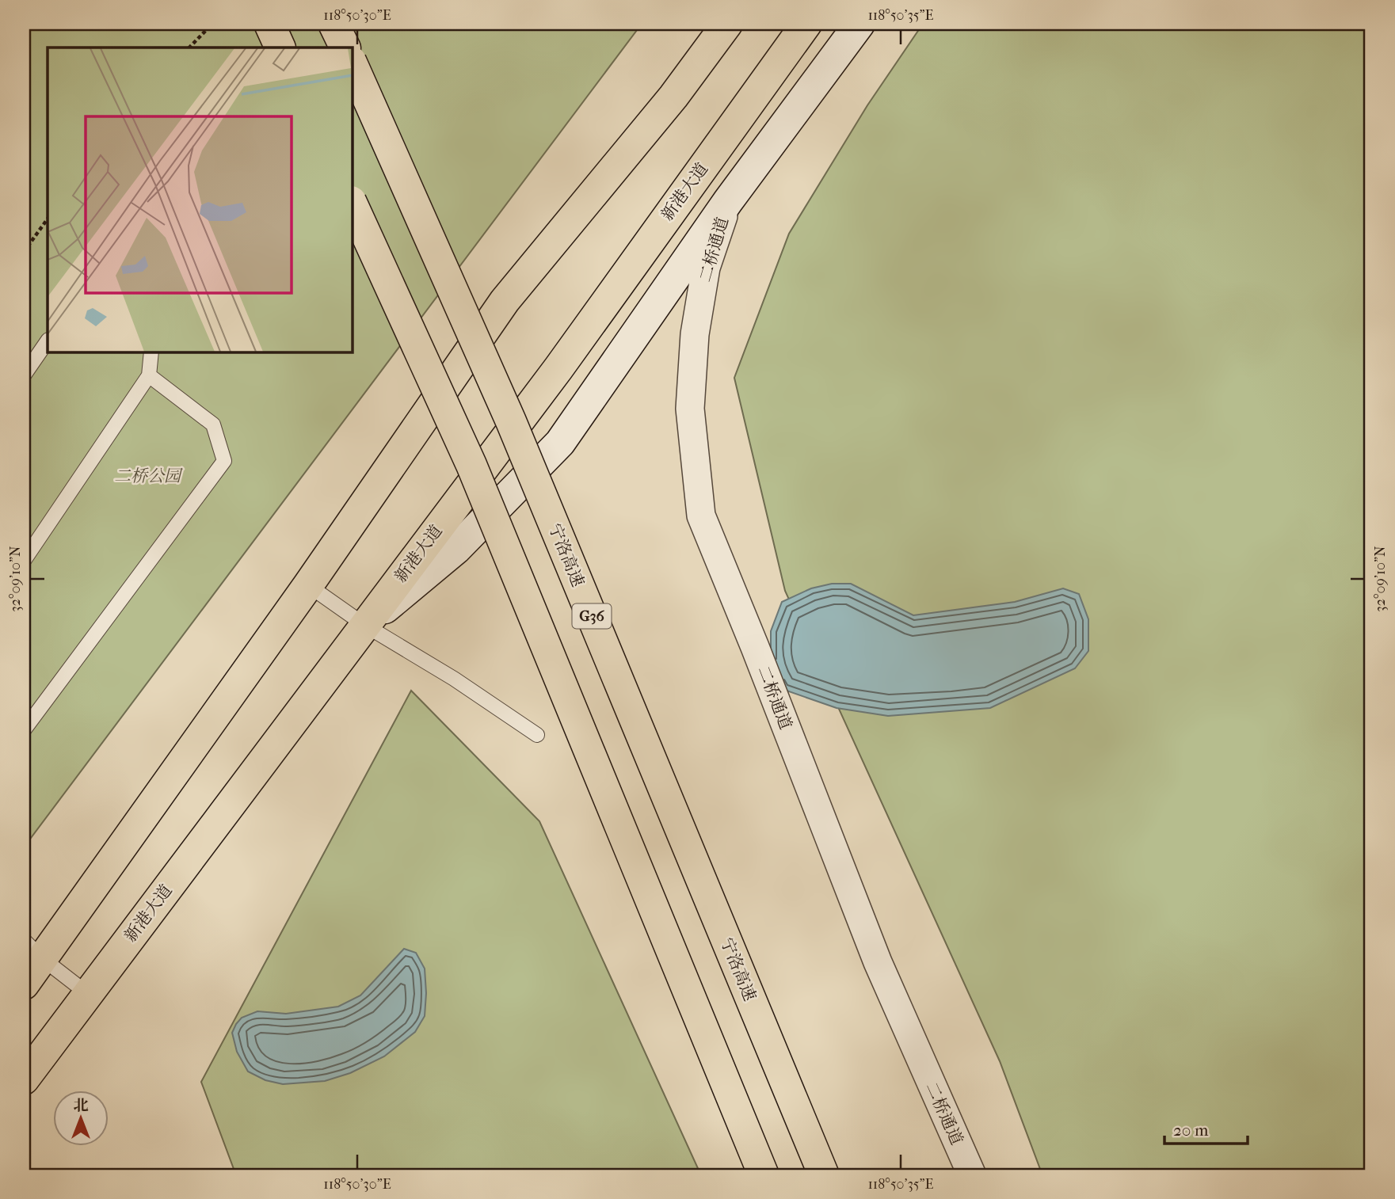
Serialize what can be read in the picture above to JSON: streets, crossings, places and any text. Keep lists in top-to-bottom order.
{
  "streets": {
    "main road": ["新港大道", "宁洛高速", "G36"],
    "street": ["二桥通道"]
  },
  "parks": ["二桥公园"],
  "scale_bar": "20 m",
  "north": "top",
  "coordinates": ["118°50'30\"E", "118°50'35\"E", "32°09'10\"N"]
}
